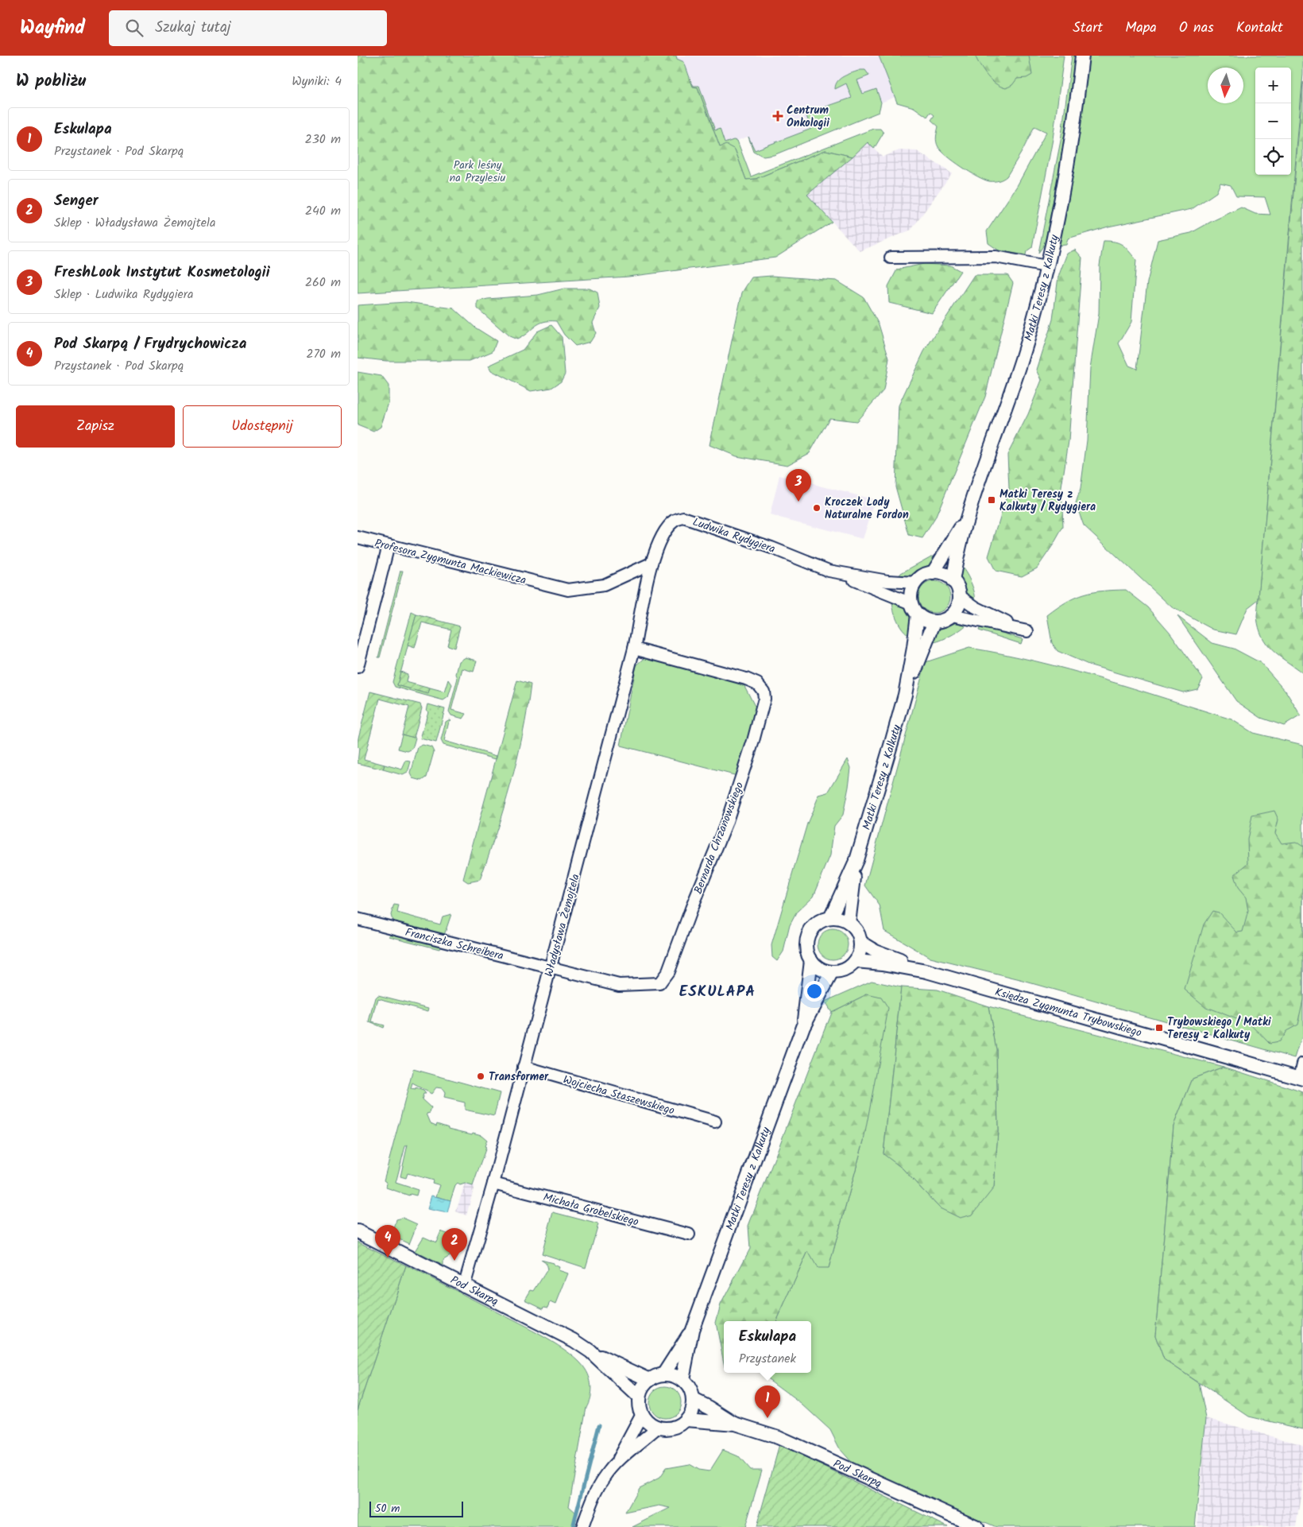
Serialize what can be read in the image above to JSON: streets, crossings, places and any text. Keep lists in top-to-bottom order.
{
  "streets": {
    "street": [
      "Matki Teresy z Kalkuty",
      "Ludwika Rydygiera",
      "Profesora Zygmunta Mackiewicza",
      "Bernarda Chrzanowskiego",
      "Władysława Żemojtela",
      "Franciszka Schreibera",
      "Księdza Zygmunta Trybowskiego",
      "Wojciecha Staszewskiego",
      "Michała Grobelskiego",
      "Pod Skarpą"
    ]
  },
  "crossings": [
    ["Matki Teresy z Kalkuty", "Ludwika Rydygiera"],
    ["Matki Teresy z Kalkuty", "Księdza Zygmunta Trybowskiego"],
    ["Matki Teresy z Kalkuty", "Pod Skarpą"],
    ["Ludwika Rydygiera", "Profesora Zygmunta Mackiewicza"],
    ["Ludwika Rydygiera", "Władysława Żemojtela"],
    ["Profesora Zygmunta Mackiewicza", "Władysława Żemojtela"],
    ["Bernarda Chrzanowskiego", "Władysława Żemojtela"],
    ["Bernarda Chrzanowskiego", "Franciszka Schreibera"],
    ["Władysława Żemojtela", "Franciszka Schreibera"],
    ["Władysława Żemojtela", "Wojciecha Staszewskiego"],
    ["Władysława Żemojtela", "Michała Grobelskiego"],
    ["Władysława Żemojtela", "Pod Skarpą"]
  ],
  "districts": ["ESKULAPA"],
  "parks": ["Park leśny na Przylesiu"],
  "places": {
    "health": ["Centrum Onkologii"],
    "transit": ["Matki Teresy z Kalkuty / Rydygiera", "Trybowskiego / Matki Teresy z Kalkuty"],
    "other": ["Kroczek Lody Naturalne Fordon", "Transformer"]
  },
  "scale_bar": "50 m",
  "north": "bottom",
  "page": {
    "header": "Wayfind",
    "search": "Szukaj tutaj",
    "nav": [
      "Start",
      "Mapa",
      "O nas",
      "Kontakt"
    ],
    "heading": ["W pobliżu", "Wyniki: 4"],
    "map_buttons": ["+", "−"],
    "list": [
      {
        "mark": "1",
        "name": "Eskulapa",
        "note": "Przystanek · Pod Skarpą",
        "value": "230 m"
      },
      {
        "mark": "2",
        "name": "Senger",
        "note": "Sklep · Władysława Żemojtela",
        "value": "240 m"
      },
      {
        "mark": "3",
        "name": "FreshLook Instytut Kosmetologii",
        "note": "Sklep · Ludwika Rydygiera",
        "value": "260 m"
      },
      {
        "mark": "4",
        "name": "Pod Skarpą / Frydrychowicza",
        "note": "Przystanek · Pod Skarpą",
        "value": "270 m"
      }
    ],
    "buttons": ["Zapisz", "Udostępnij"],
    "pins": [
      "3",
      "4",
      "2",
      "1"
    ],
    "popup": ["Eskulapa", "Przystanek"],
    "scale": "50 m"
  }
}
